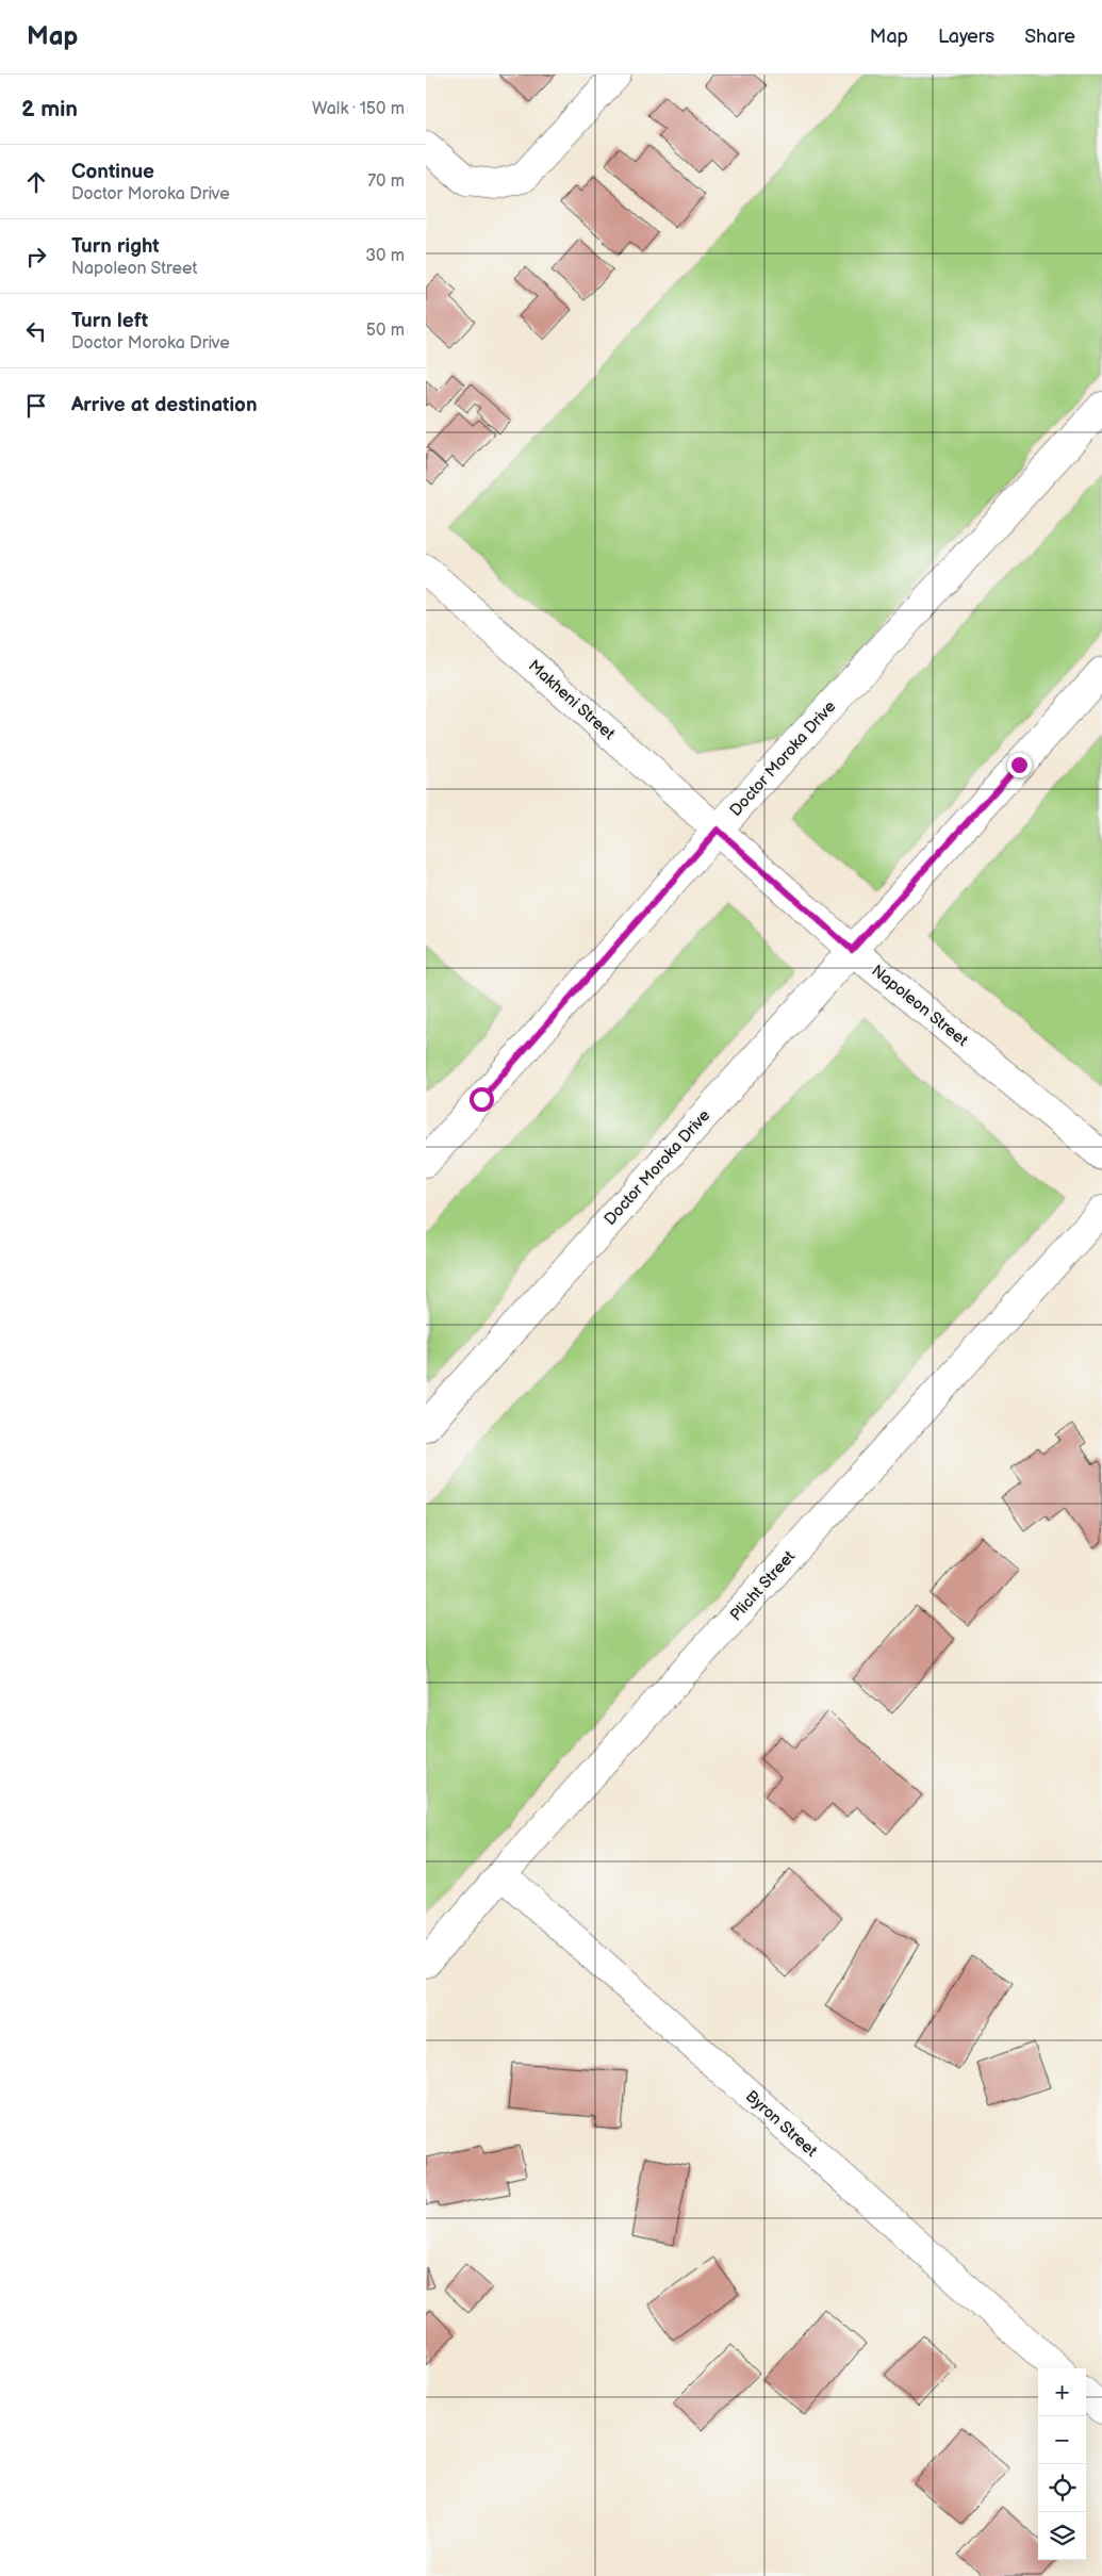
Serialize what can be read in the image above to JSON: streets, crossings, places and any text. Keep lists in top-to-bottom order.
{
  "streets": {
    "street": [
      "Makheni Street",
      "Doctor Moroka Drive",
      "Napoleon Street",
      "Plicht Street",
      "Byron Street"
    ]
  },
  "crossings": [
    ["Makheni Street", "Doctor Moroka Drive"],
    ["Makheni Street", "Napoleon Street"],
    ["Doctor Moroka Drive", "Napoleon Street"],
    ["Plicht Street", "Byron Street"]
  ],
  "page": {
    "header": "Map",
    "nav": ["Map", "Layers", "Share"],
    "heading": ["2 min", "Walk · 150 m"],
    "list": [
      ["Continue", "Doctor Moroka Drive", "70 m"],
      ["Turn right", "Napoleon Street", "30 m"],
      ["Turn left", "Doctor Moroka Drive", "50 m"],
      "Arrive at destination"
    ],
    "map_buttons": ["+", "−"]
  }
}
